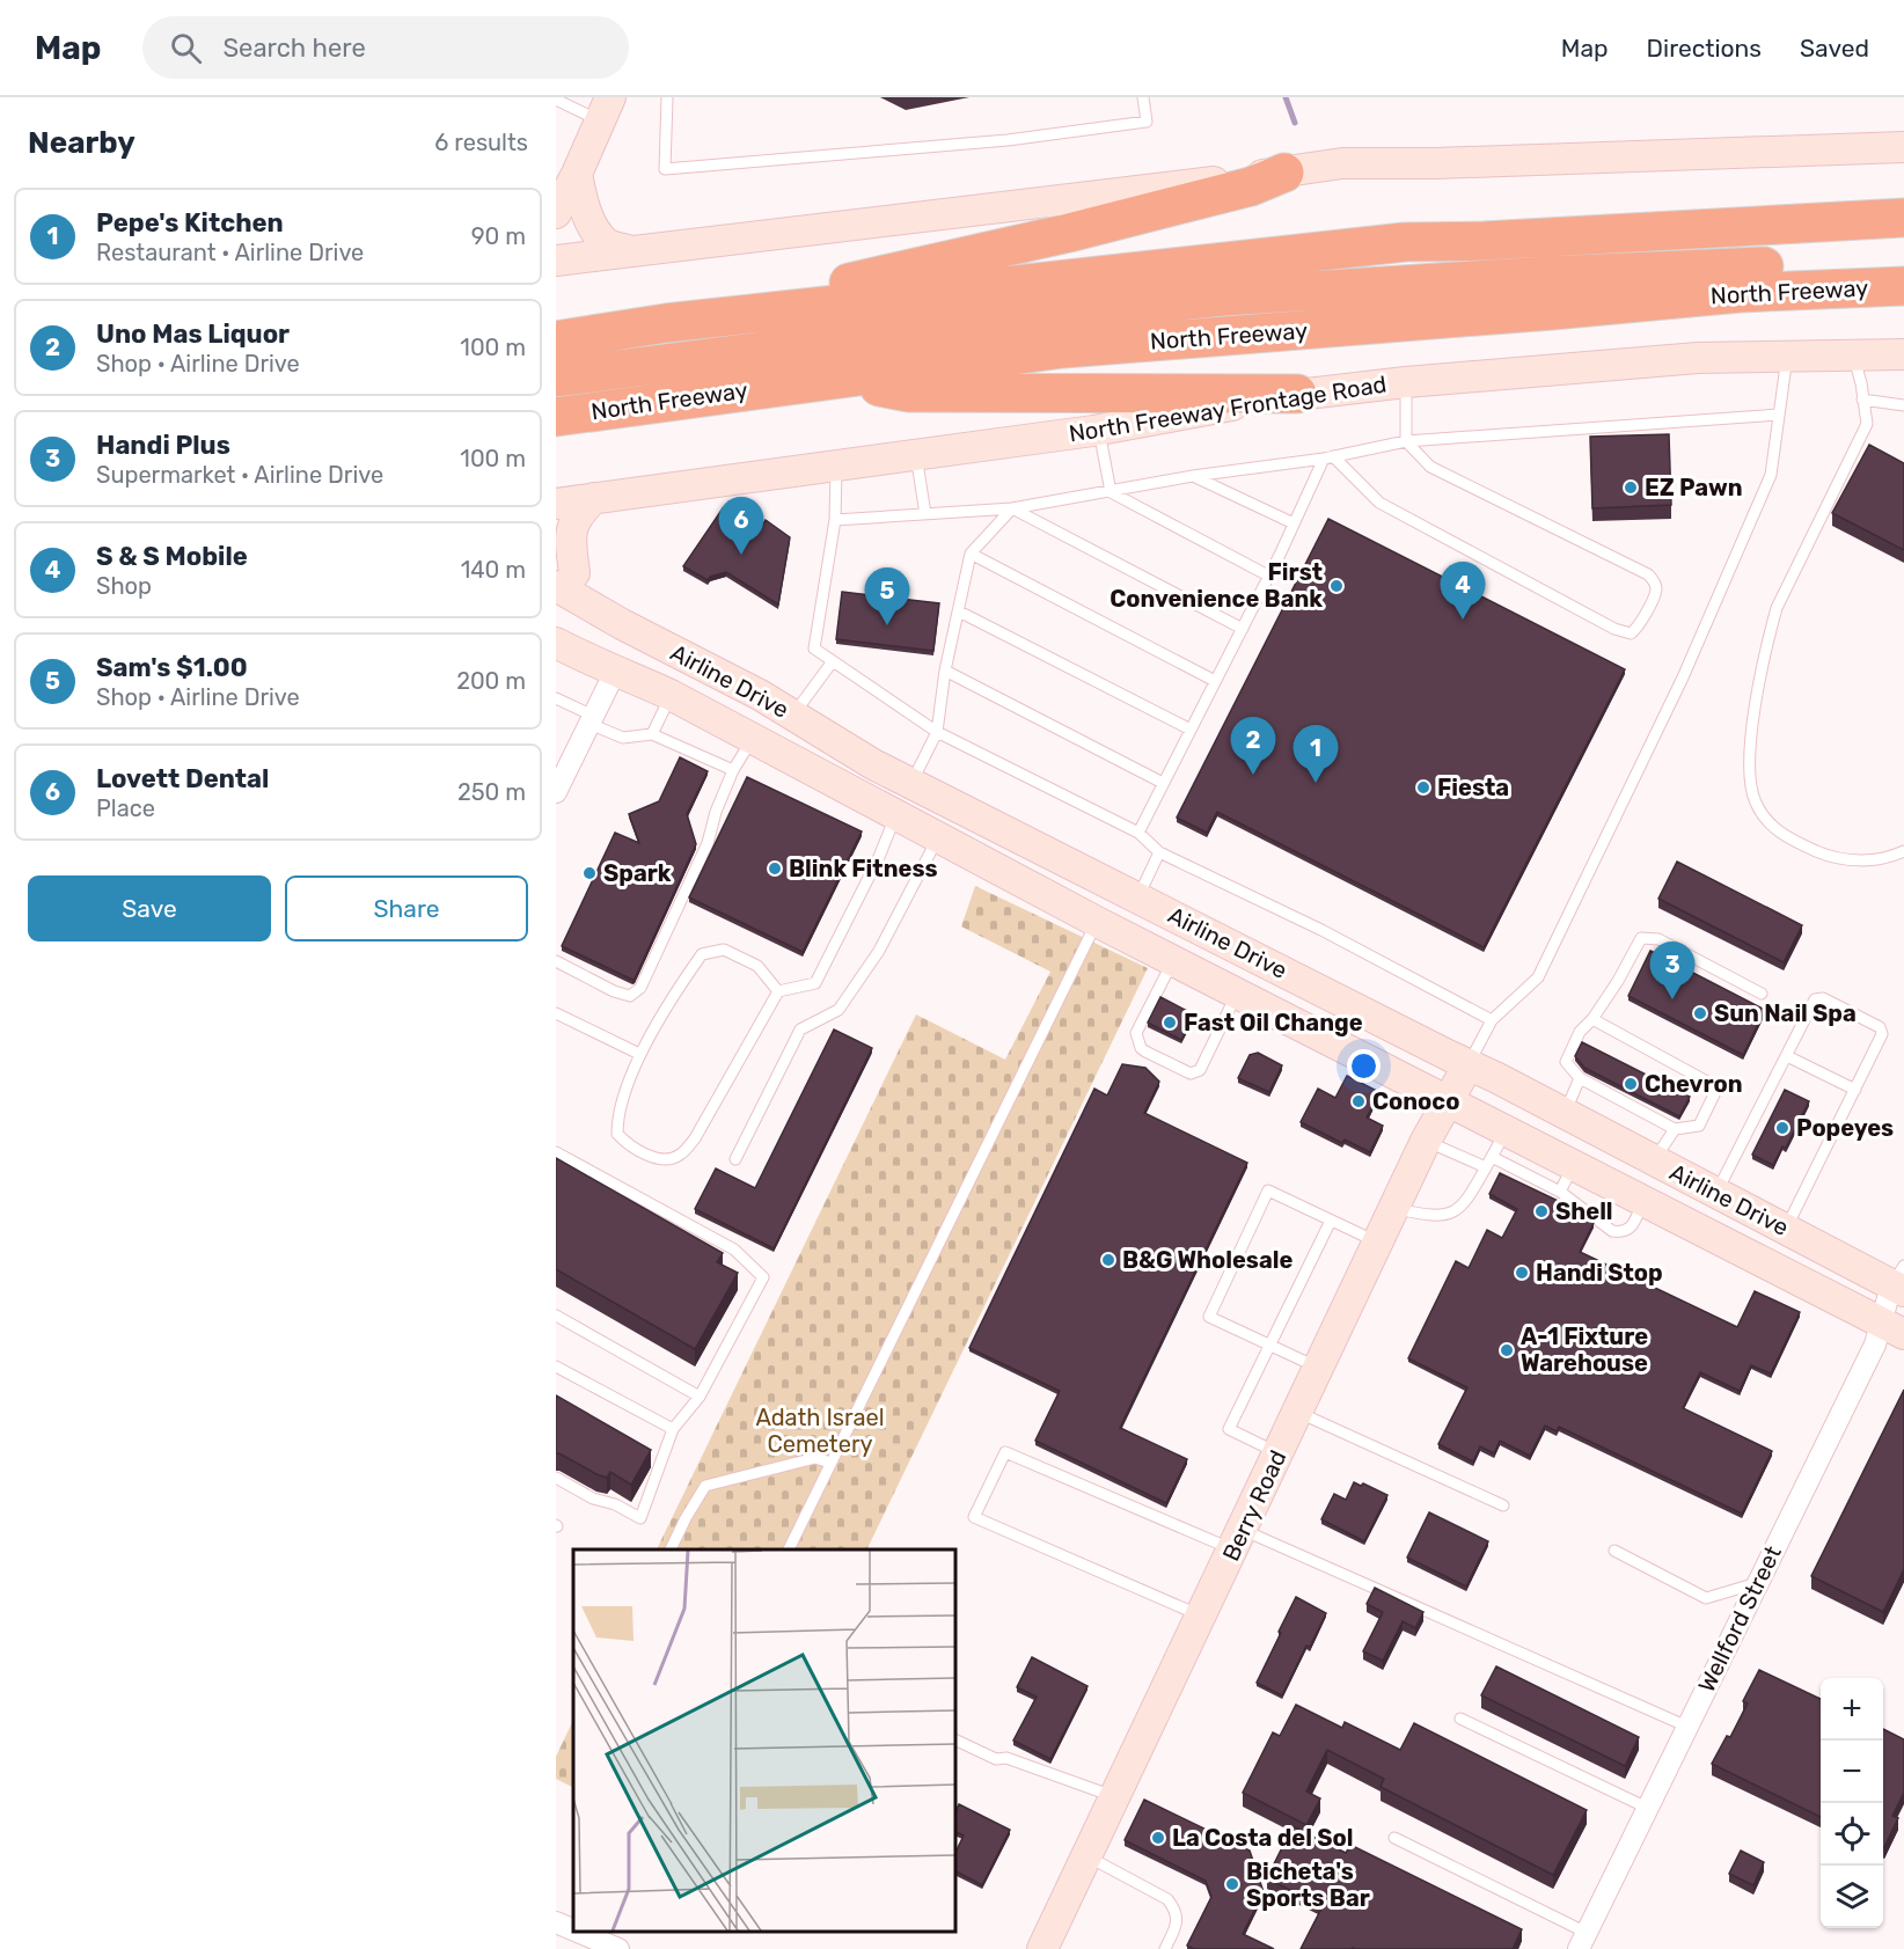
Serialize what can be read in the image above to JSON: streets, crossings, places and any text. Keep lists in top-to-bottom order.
{
  "streets": {
    "highway": ["North Freeway"],
    "main road": ["North Freeway Frontage Road", "Airline Drive", "Berry Road"],
    "street": ["Wellford Street"]
  },
  "crossings": [
    ["Airline Drive", "Berry Road"],
    ["Airline Drive", "Wellford Street"]
  ],
  "parks": ["Adath Israel Cemetery"],
  "places": [
    "EZ Pawn",
    "First Convenience Bank",
    "Fiesta",
    "Blink Fitness",
    "Spark",
    "Sun Nail Spa",
    "Fast Oil Change",
    "Chevron",
    "Conoco",
    "Popeyes",
    "Shell",
    "B&G Wholesale",
    "Handi Stop",
    "A-1 Fixture Warehouse",
    "La Costa del Sol",
    "Bicheta's Sports Bar"
  ],
  "page": {
    "header": "Map",
    "search": "Search here",
    "nav": ["Map", "Directions", "Saved"],
    "heading": ["Nearby", "6 results"],
    "list": [
      {
        "mark": "1",
        "name": "Pepe's Kitchen",
        "note": "Restaurant · Airline Drive",
        "value": "90 m"
      },
      {
        "mark": "2",
        "name": "Uno Mas Liquor",
        "note": "Shop · Airline Drive",
        "value": "100 m"
      },
      {
        "mark": "3",
        "name": "Handi Plus",
        "note": "Supermarket · Airline Drive",
        "value": "100 m"
      },
      {
        "mark": "4",
        "name": "S & S Mobile",
        "note": "Shop",
        "value": "140 m"
      },
      {
        "mark": "5",
        "name": "Sam's $1.00",
        "note": "Shop · Airline Drive",
        "value": "200 m"
      },
      {
        "mark": "6",
        "name": "Lovett Dental",
        "note": "Place",
        "value": "250 m"
      }
    ],
    "pins": [
      "6",
      "4",
      "5",
      "2",
      "1",
      "3"
    ],
    "buttons": ["Save", "Share"],
    "map_buttons": ["+", "−"]
  }
}
